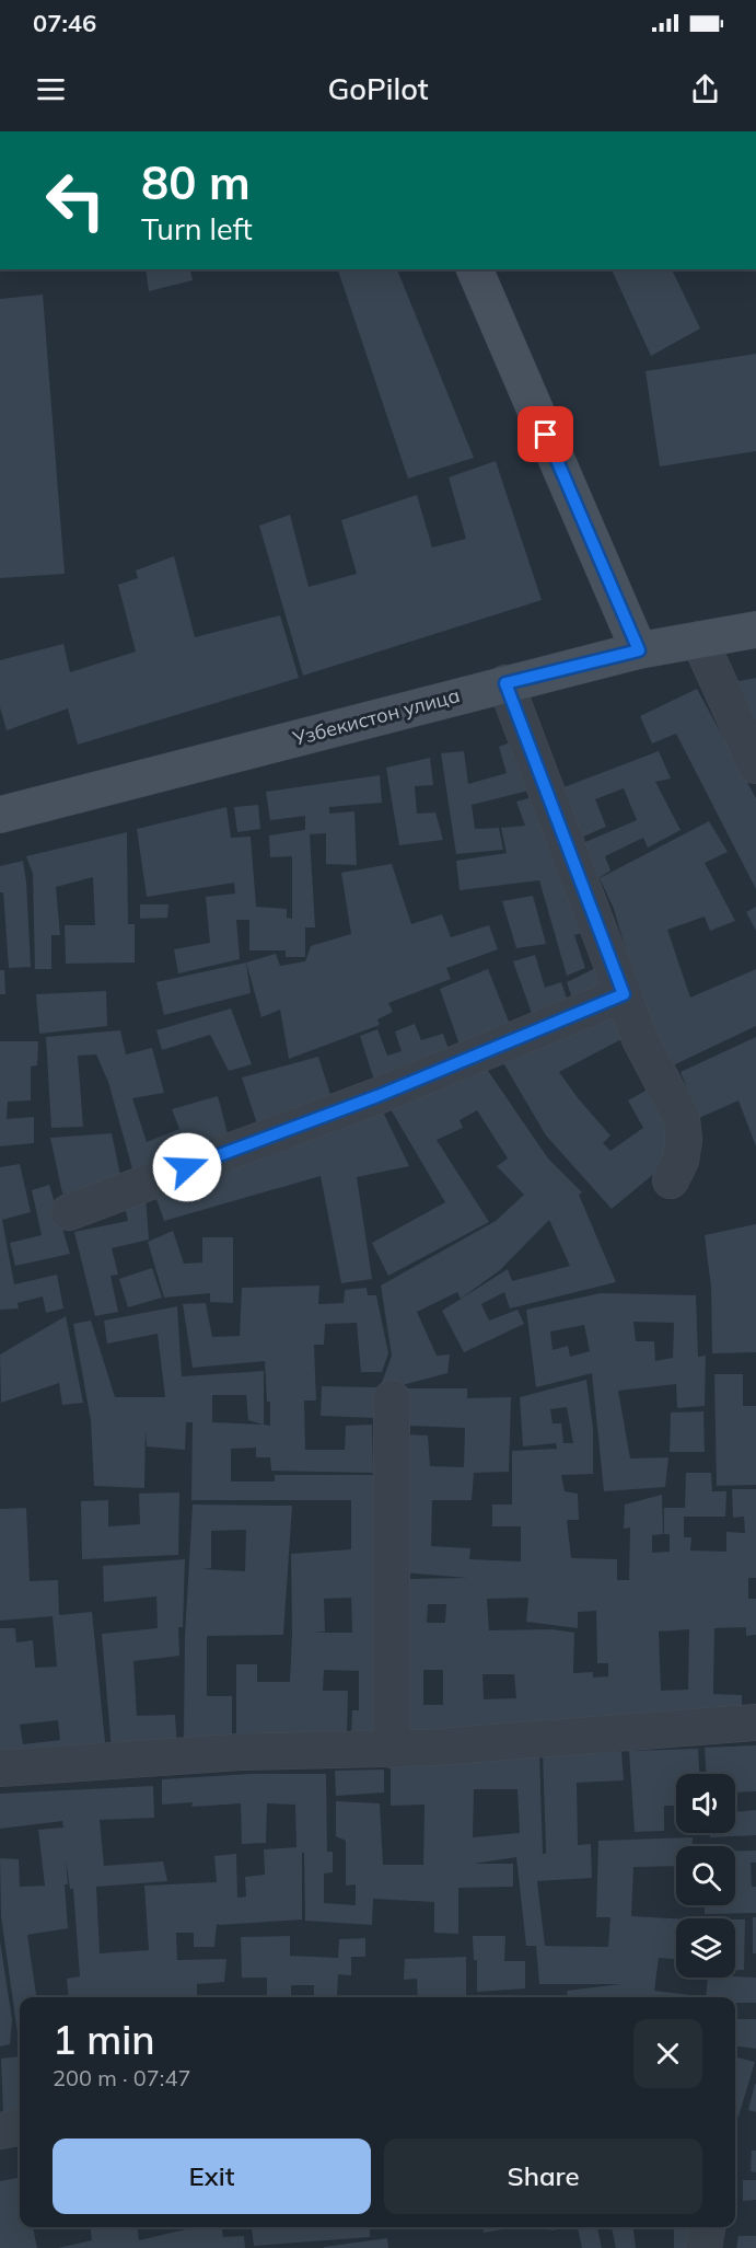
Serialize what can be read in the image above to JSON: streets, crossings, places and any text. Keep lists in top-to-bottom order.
{
  "streets": {
    "main road": ["Узбекистон улица"]
  },
  "page": {
    "status": "07:46",
    "header": "GoPilot",
    "turn": ["80 m", "Turn left"],
    "heading": ["1 min", "200 m · 07:47"],
    "buttons": ["Exit", "Share"]
  }
}
